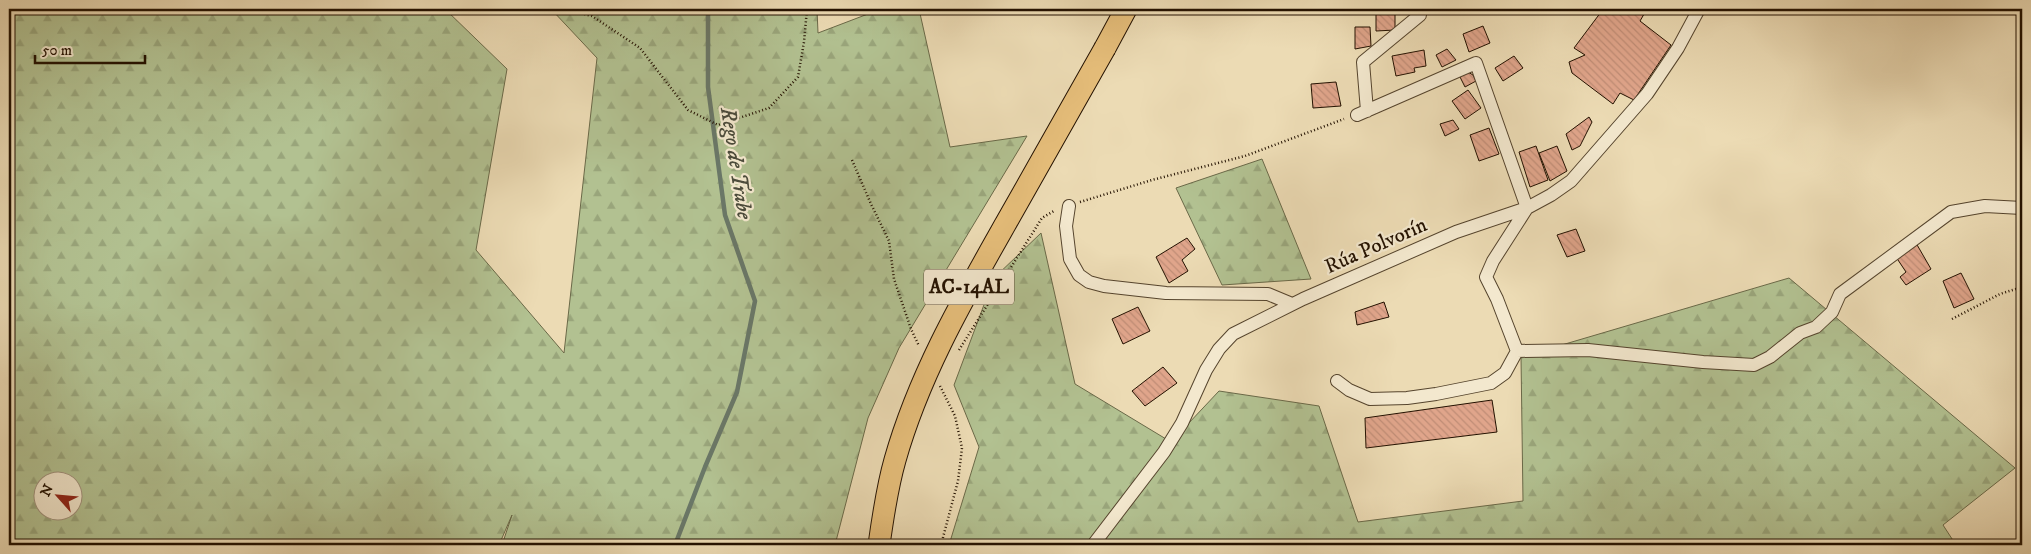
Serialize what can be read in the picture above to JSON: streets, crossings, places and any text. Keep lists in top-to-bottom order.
{
  "streets": {
    "highway": ["AC-14AL"],
    "street": ["Rúa Polvorín"]
  },
  "water": ["Rego de Trabe"],
  "scale_bar": "50 m",
  "north": "top left"
}
